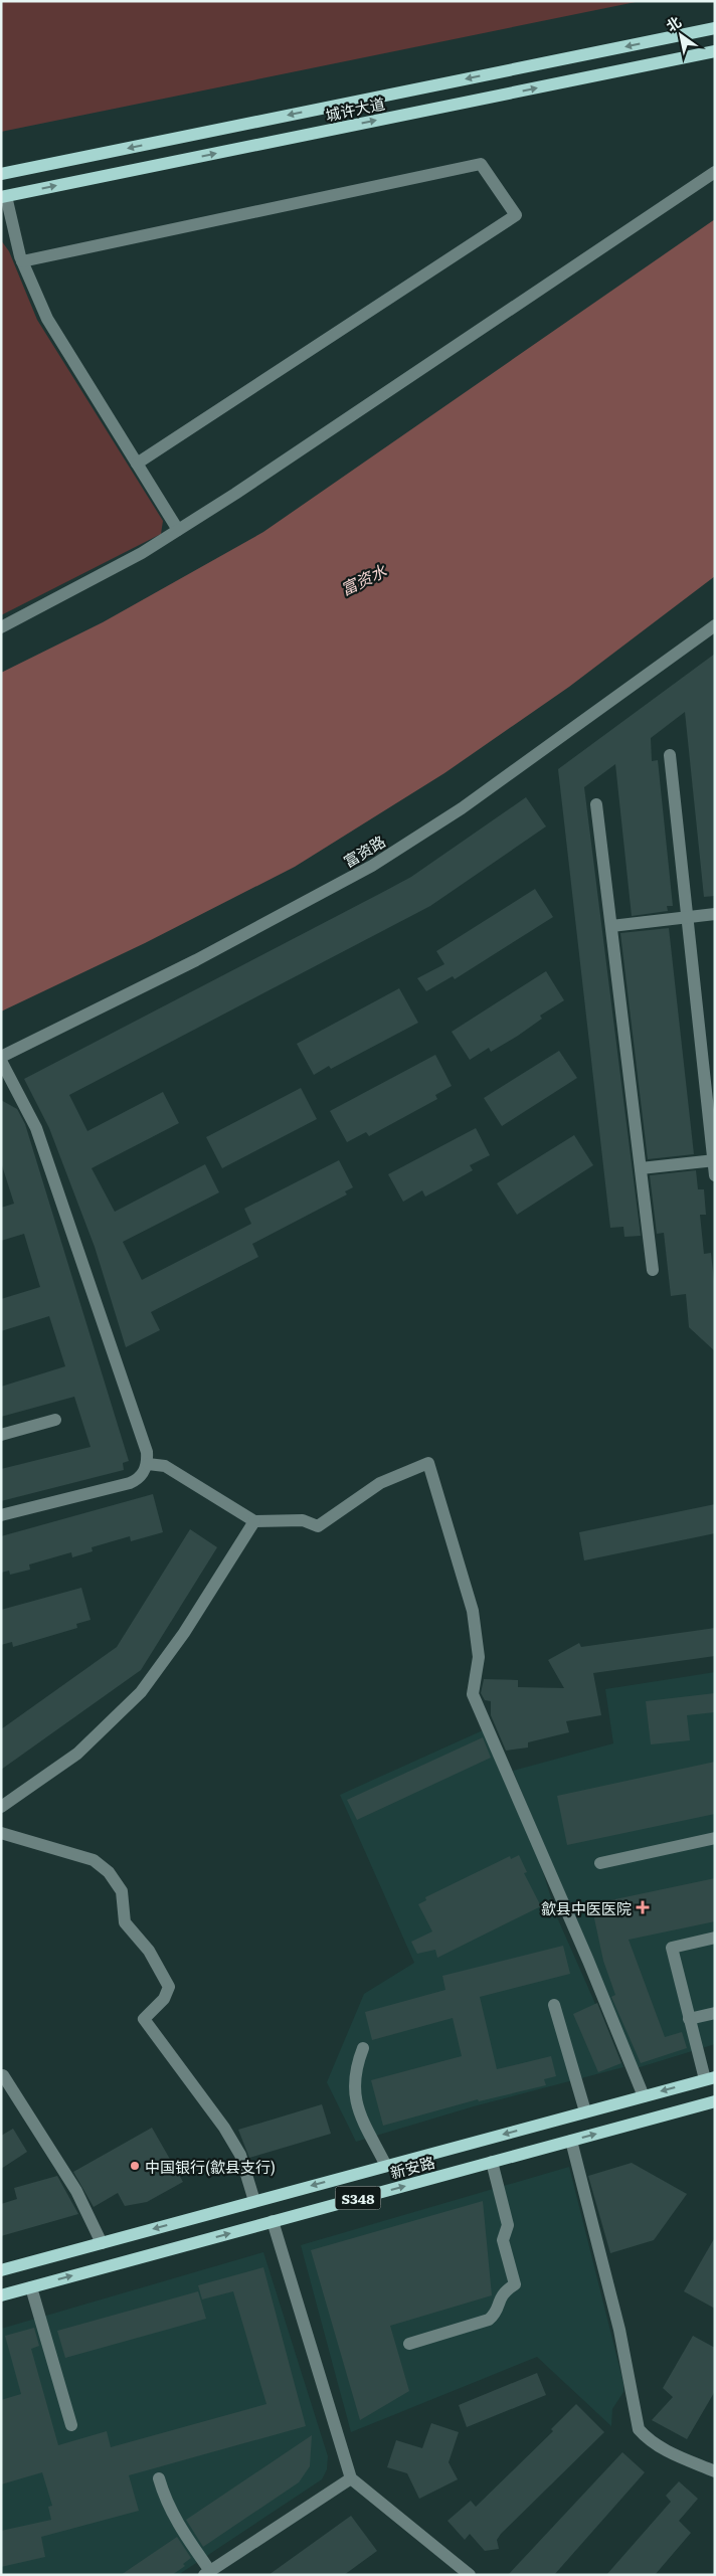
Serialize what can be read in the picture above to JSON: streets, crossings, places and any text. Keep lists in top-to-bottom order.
{
  "streets": {
    "main road": ["城许大道", "新安路", "S348"],
    "street": ["富资路"]
  },
  "water": ["富资水"],
  "places": {
    "health": ["歙县中医医院"],
    "other": ["中国银行(歙县支行)"]
  },
  "north": "top left"
}
